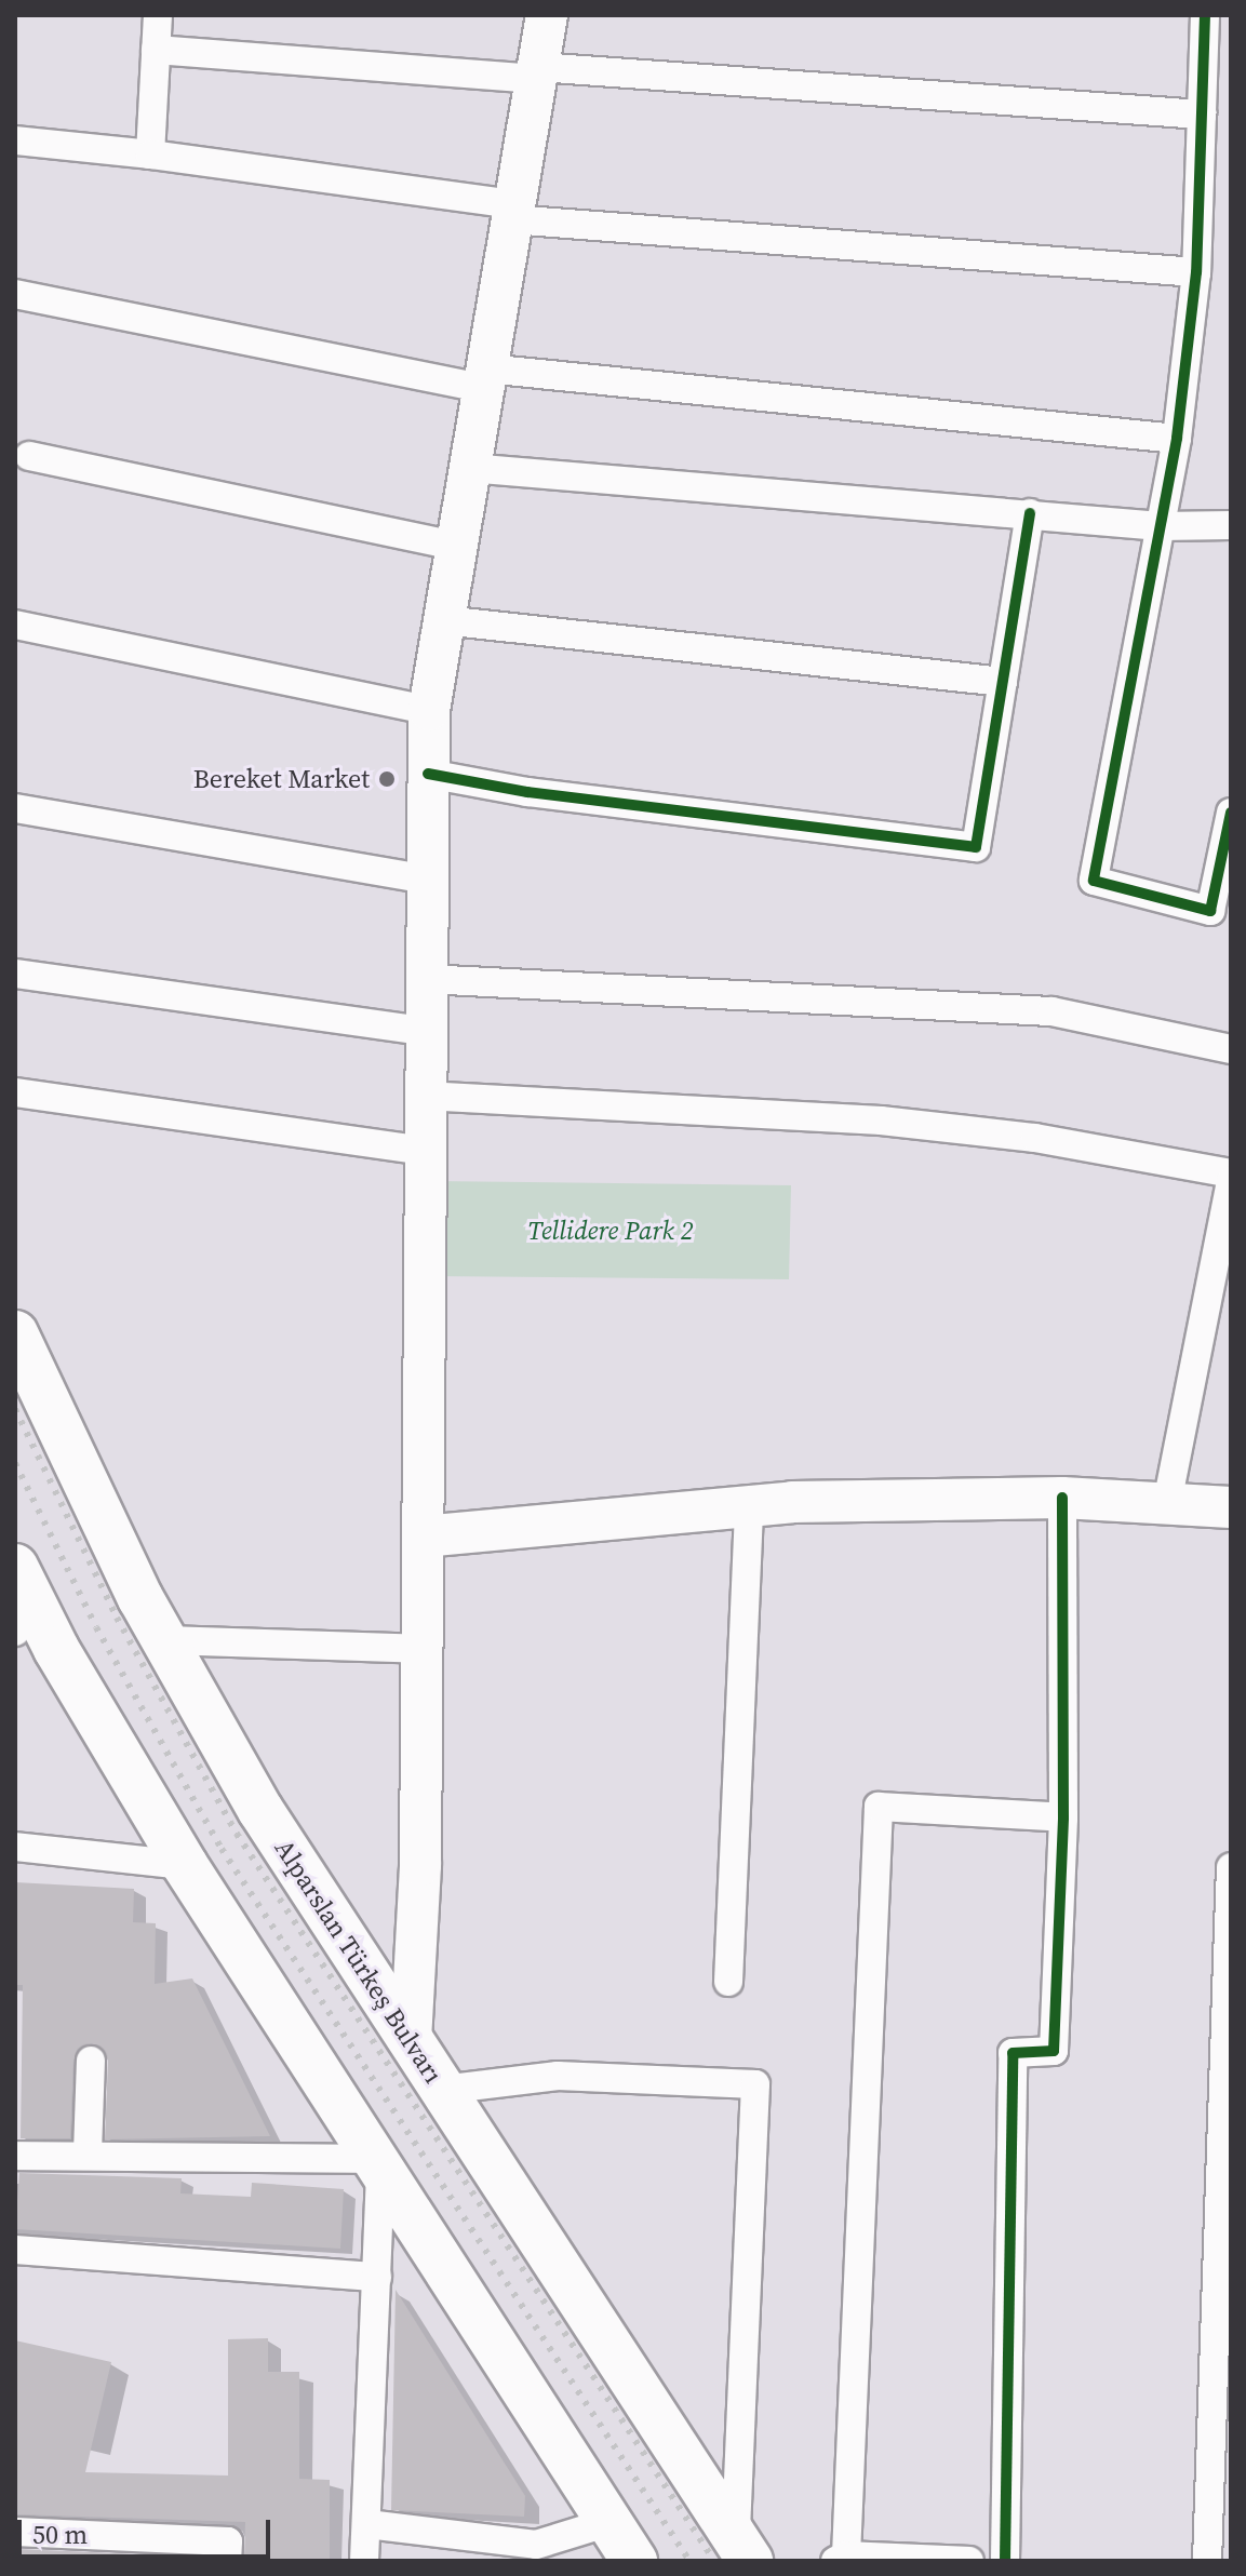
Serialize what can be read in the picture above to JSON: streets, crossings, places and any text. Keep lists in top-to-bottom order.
{
  "streets": {
    "main road": ["Alparslan Türkeş Bulvarı"]
  },
  "parks": ["Tellidere Park 2"],
  "places": ["Bereket Market"],
  "scale_bar": "50 m"
}
